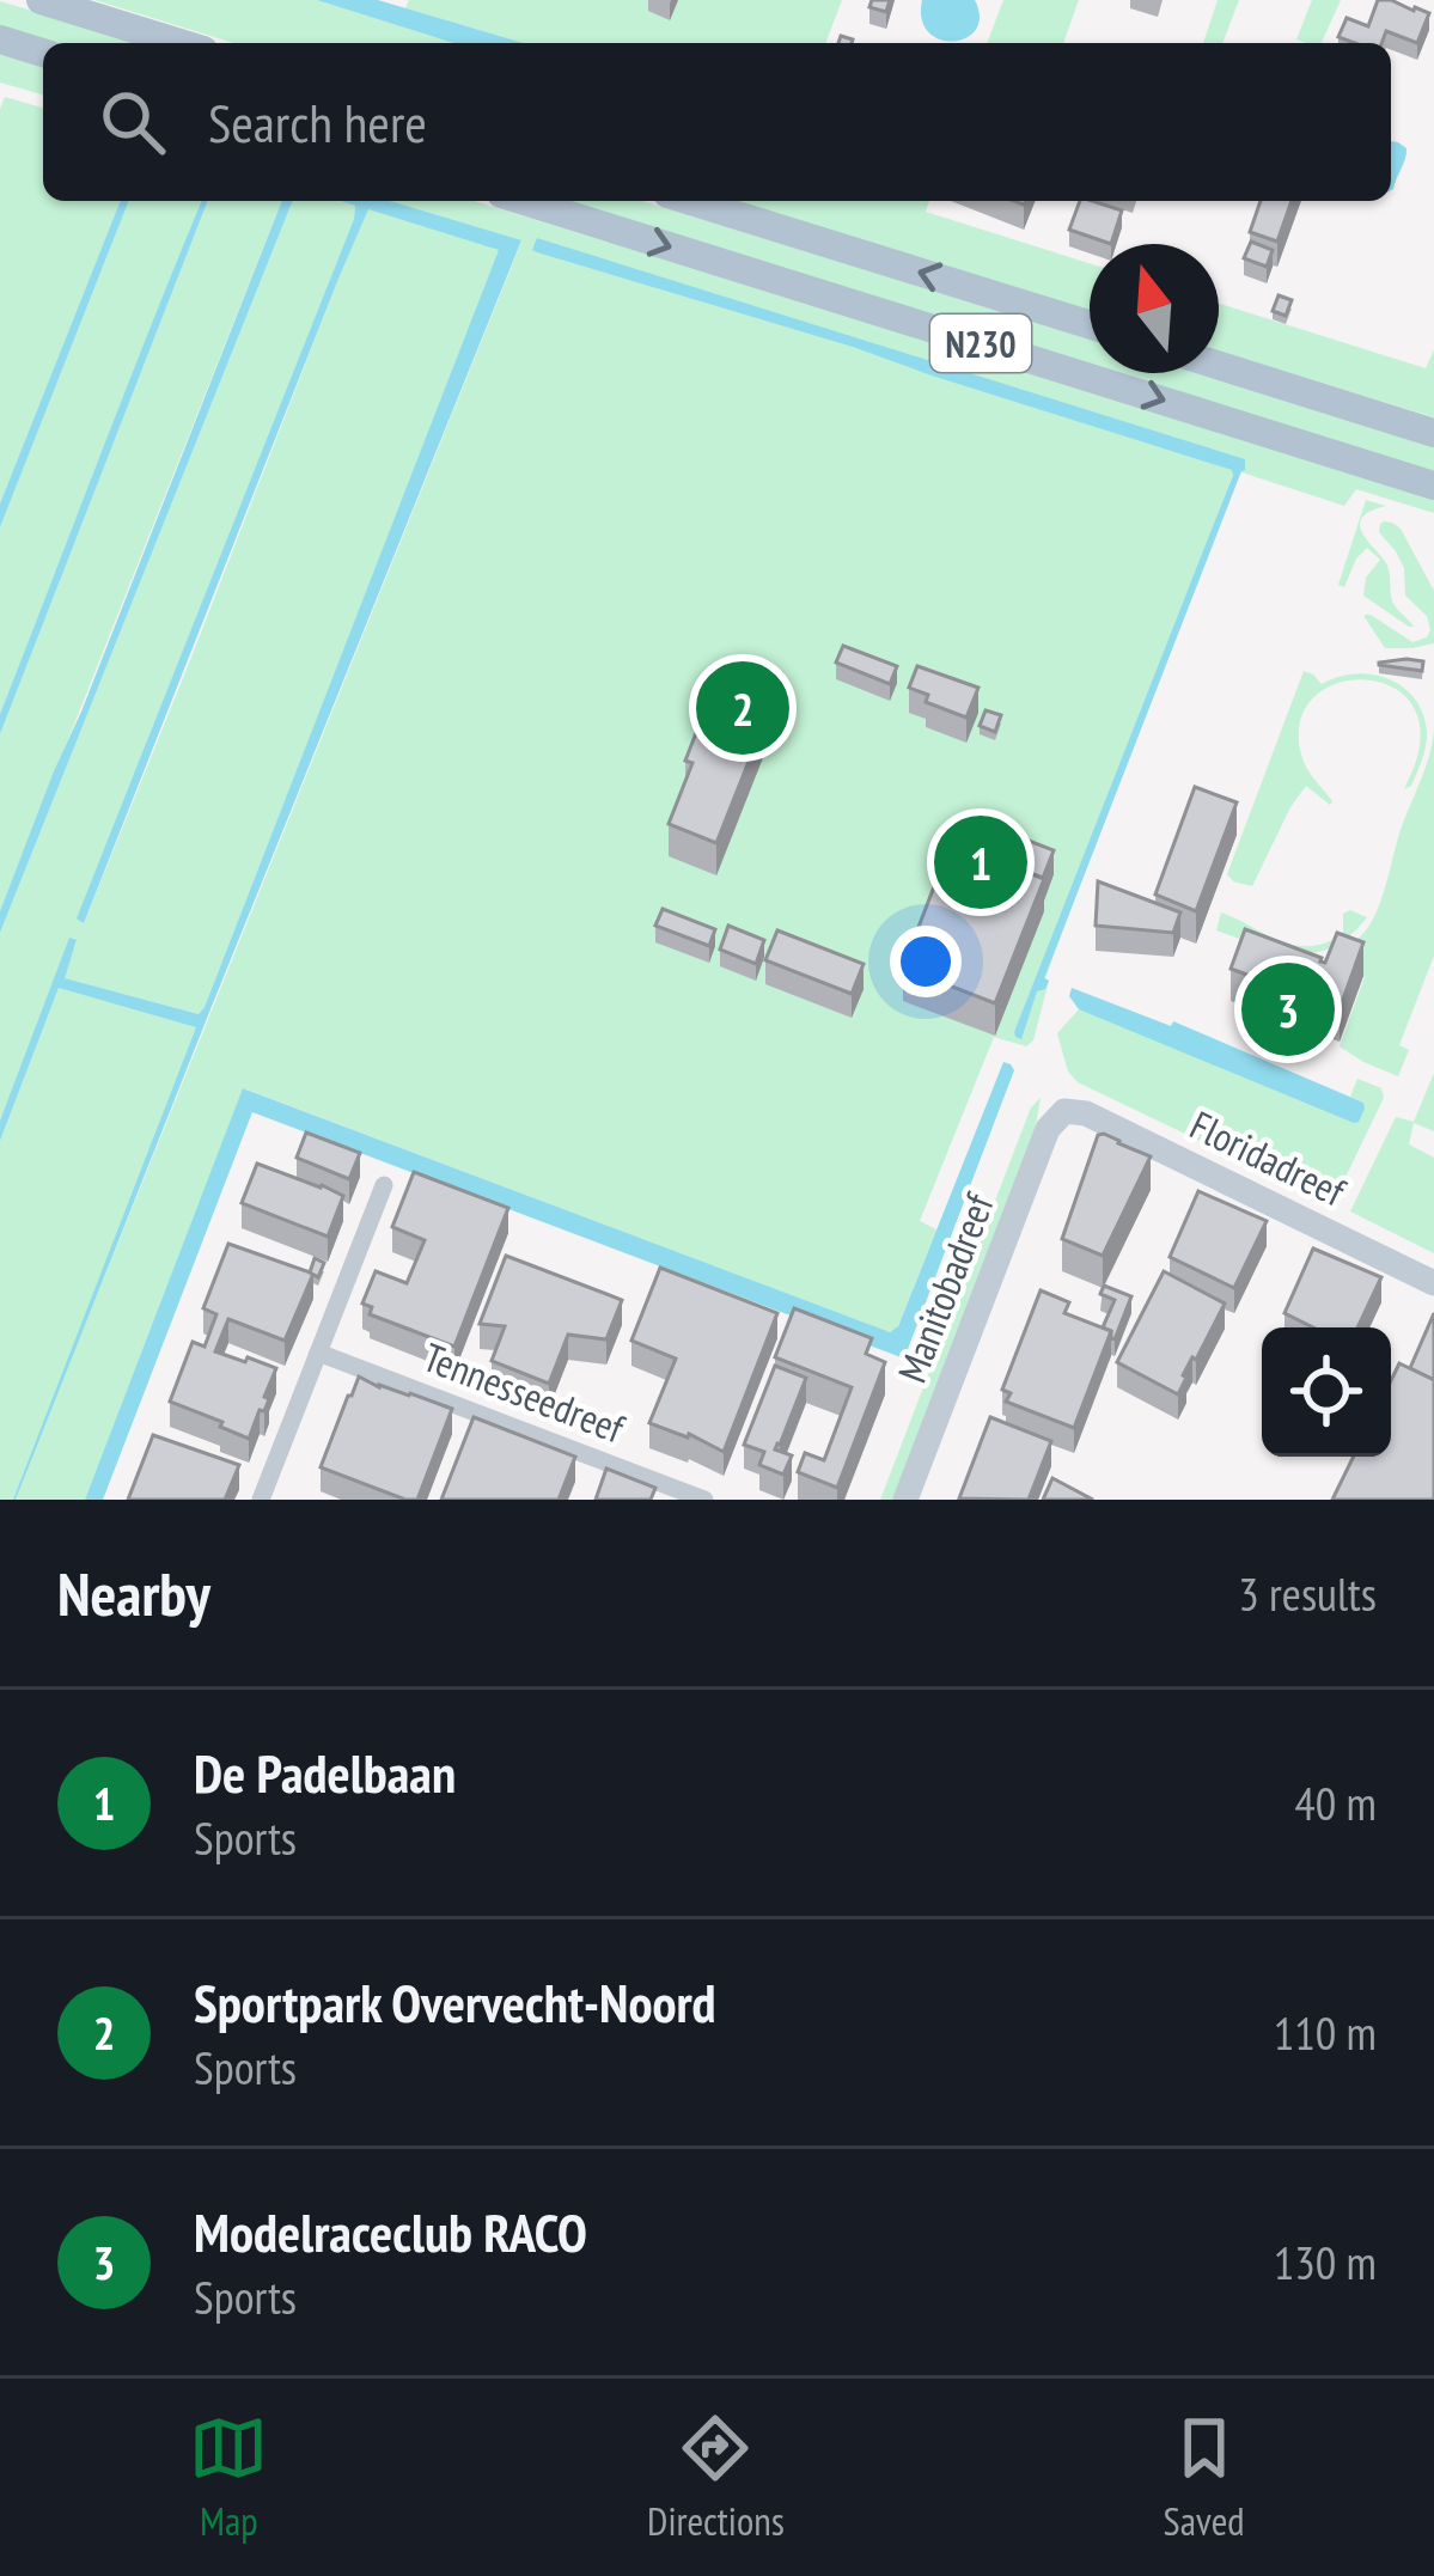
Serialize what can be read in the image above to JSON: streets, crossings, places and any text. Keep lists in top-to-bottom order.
{
  "streets": {
    "main road": ["N230"],
    "street": ["Floridadreef", "Manitobadreef", "Tennesseedreef"]
  },
  "crossings": [
    ["Floridadreef", "Manitobadreef"]
  ],
  "north": "top",
  "page": {
    "search": "Search here",
    "pins": ["2", "1", "3"],
    "heading": ["Nearby", "3 results"],
    "list": [
      {
        "mark": "1",
        "name": "De Padelbaan",
        "note": "Sports",
        "value": "40 m"
      },
      {
        "mark": "2",
        "name": "Sportpark Overvecht-Noord",
        "note": "Sports",
        "value": "110 m"
      },
      {
        "mark": "3",
        "name": "Modelraceclub RACO",
        "note": "Sports",
        "value": "130 m"
      }
    ],
    "nav": ["Map", "Directions", "Saved"]
  }
}
